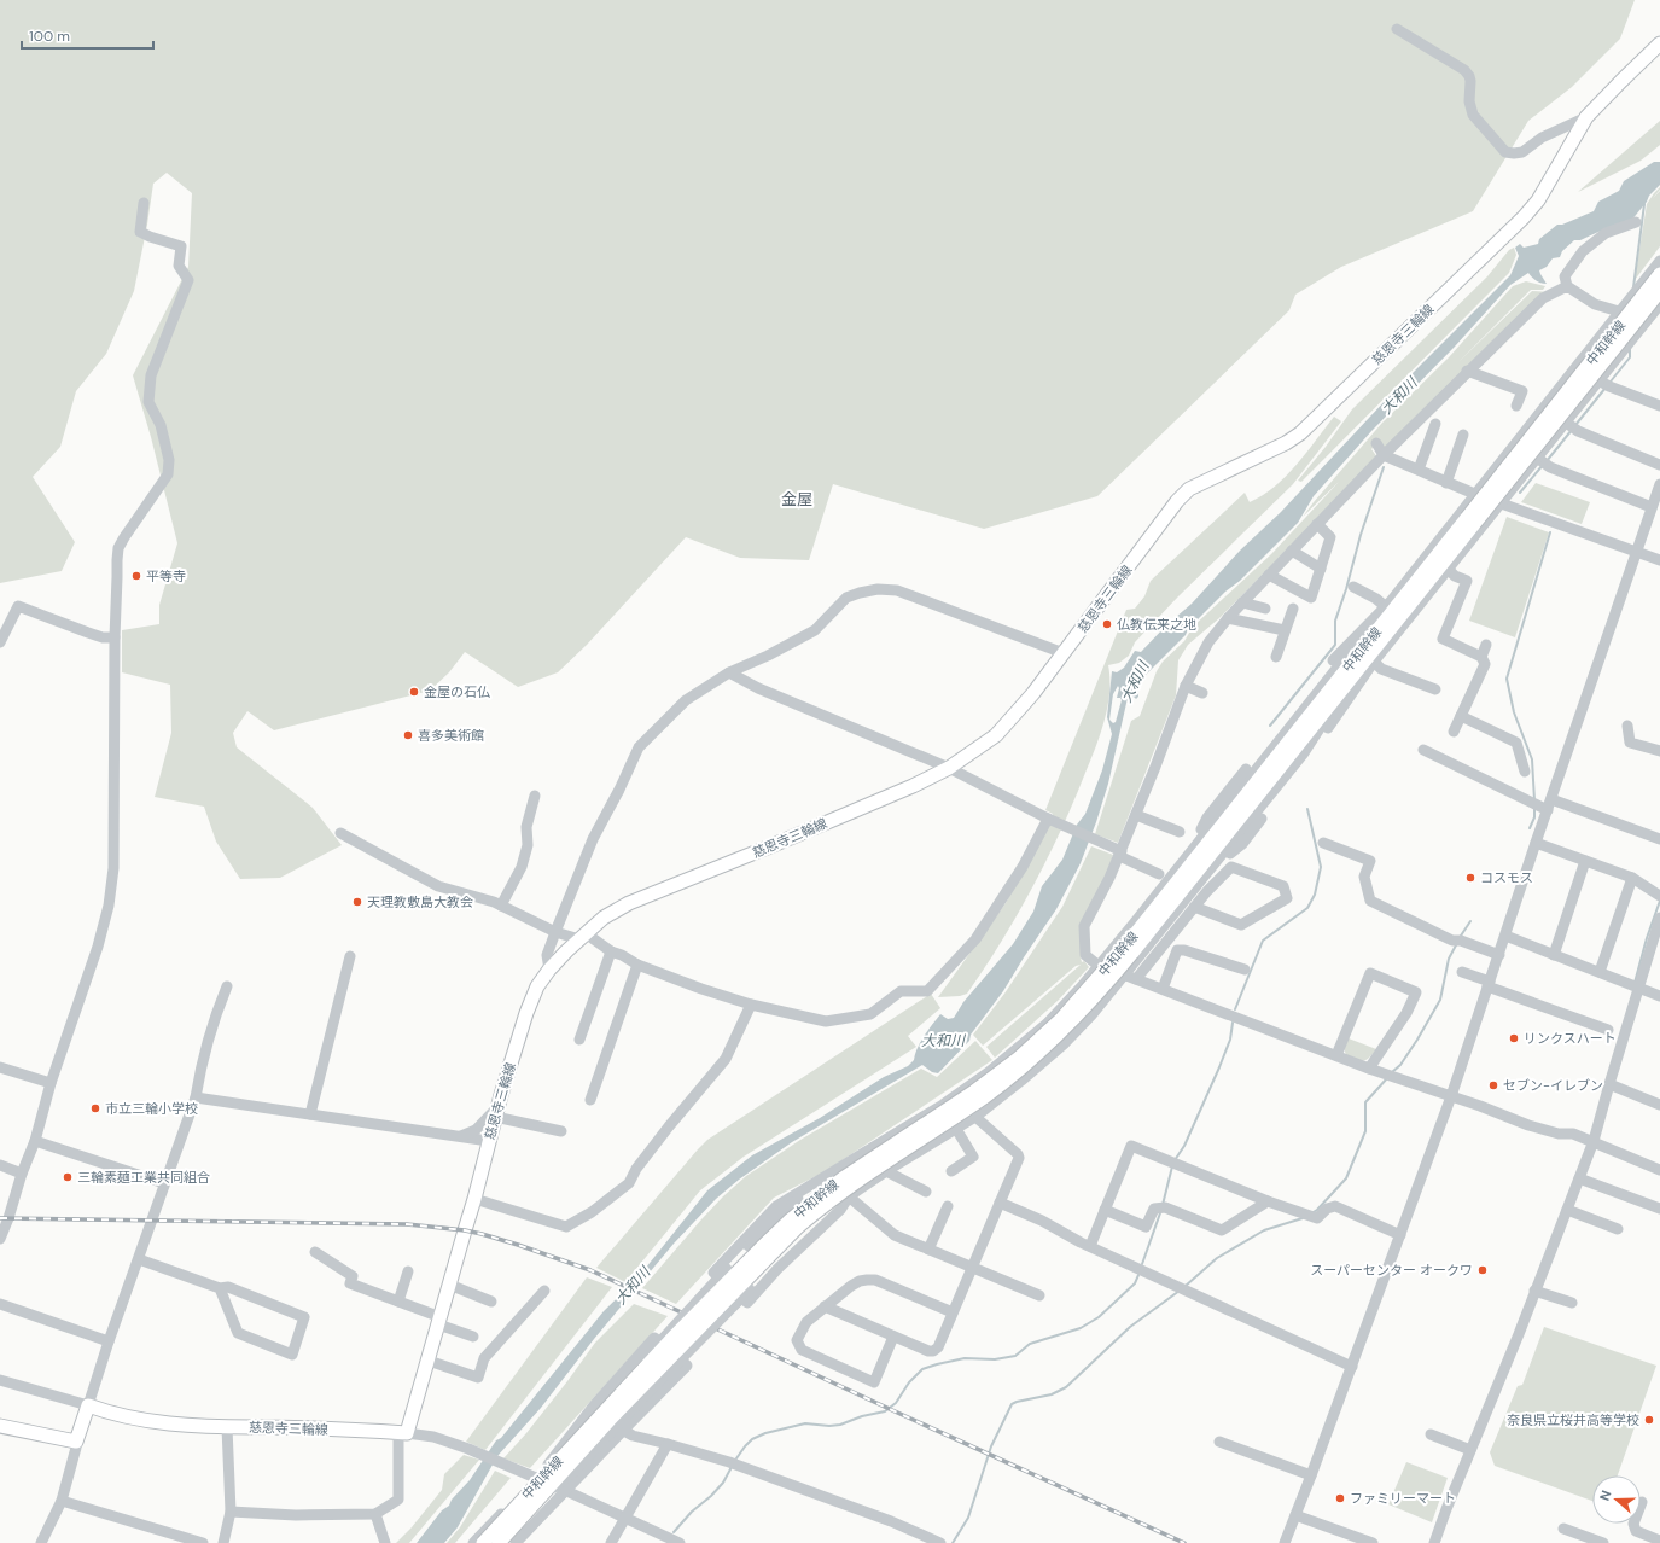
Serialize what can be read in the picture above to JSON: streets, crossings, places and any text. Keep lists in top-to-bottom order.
{
  "streets": {
    "main road": ["慈恩寺三輪線", "中和幹線"]
  },
  "districts": ["金屋"],
  "water": ["大和川"],
  "places": [
    "平等寺",
    "仏教伝来之地",
    "金屋の石仏",
    "喜多美術館",
    "コスモス",
    "天理教敷島大教会",
    "リンクスハート",
    "セブン-イレブン",
    "市立三輪小学校",
    "三輪素麺工業共同組合",
    "スーパーセンター オークワ",
    "奈良県立桜井高等学校",
    "ファミリーマート"
  ],
  "scale_bar": "100 m",
  "north": "left"
}
